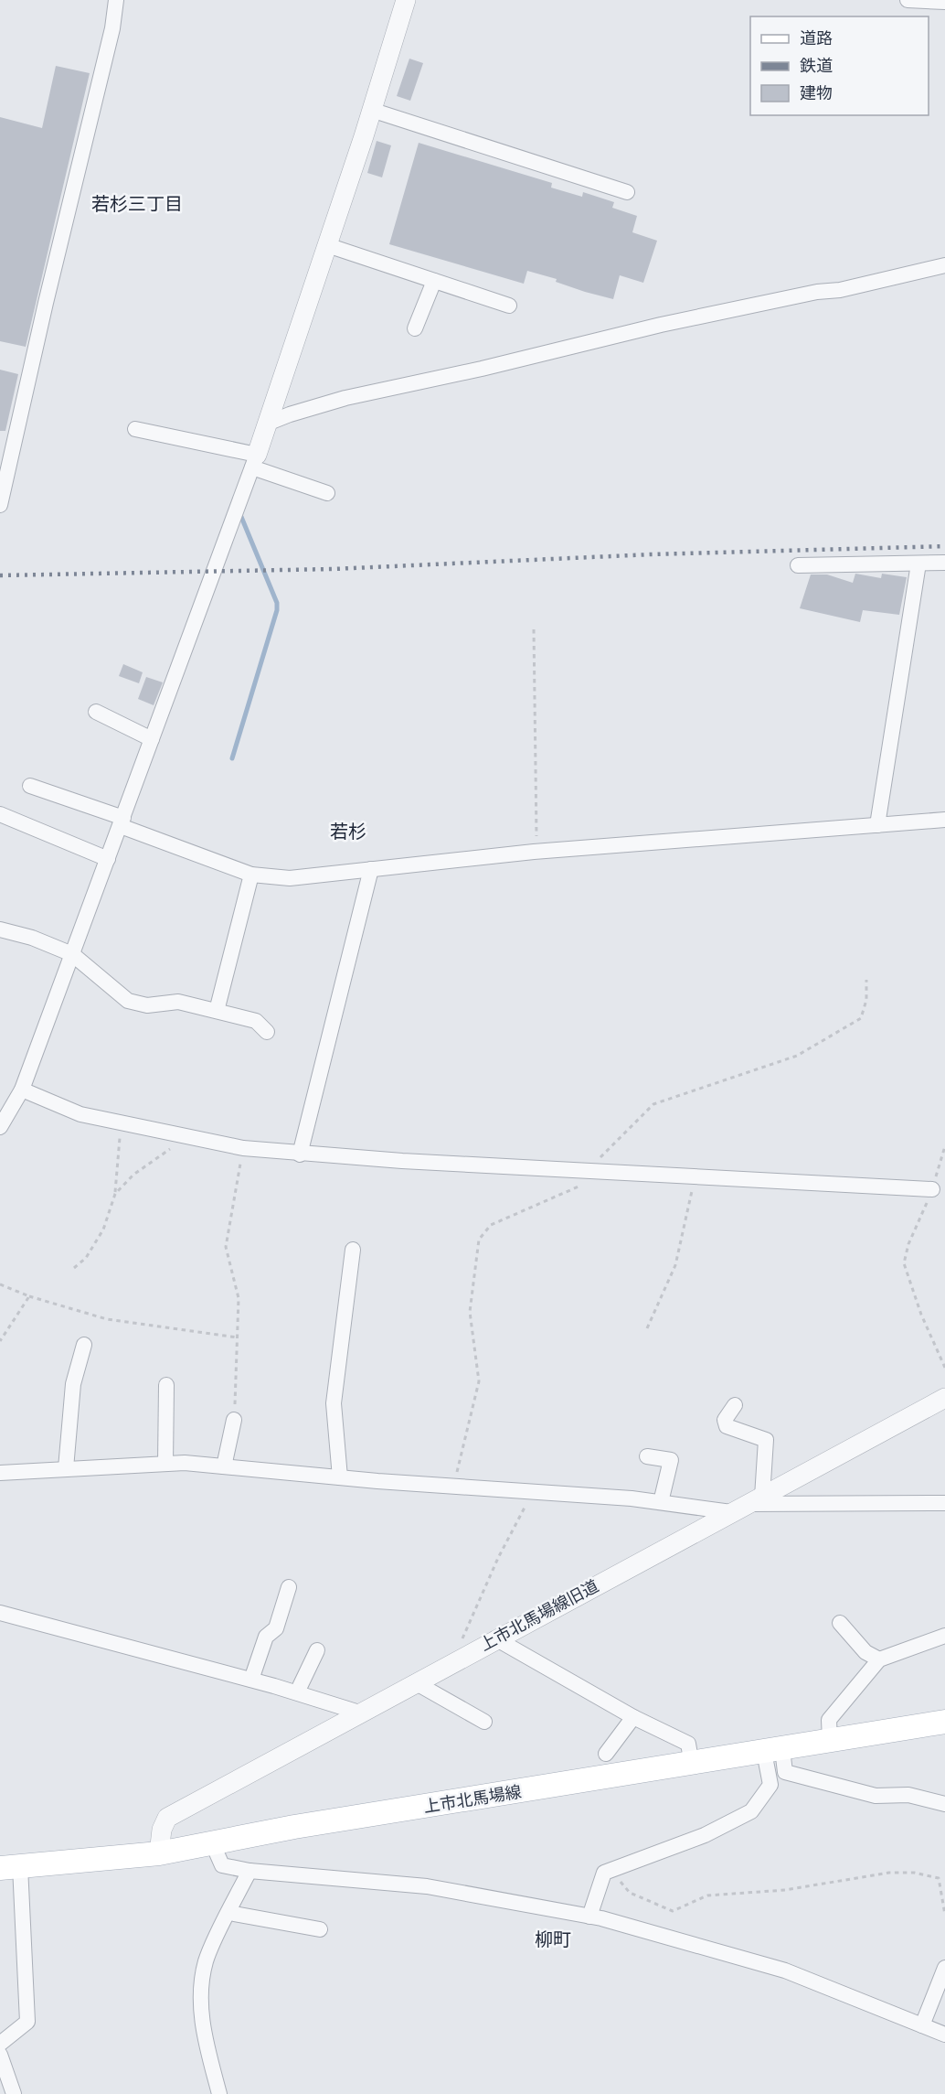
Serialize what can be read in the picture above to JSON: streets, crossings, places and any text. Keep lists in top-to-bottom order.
{
  "streets": {
    "main road": ["上市北馬場線"],
    "street": ["上市北馬場線旧道"]
  },
  "crossings": [
    ["上市北馬場線旧道", "上市北馬場線"]
  ],
  "districts": ["若杉三丁目", "若杉", "柳町"],
  "legend": ["道路", "鉄道", "建物"]
}
